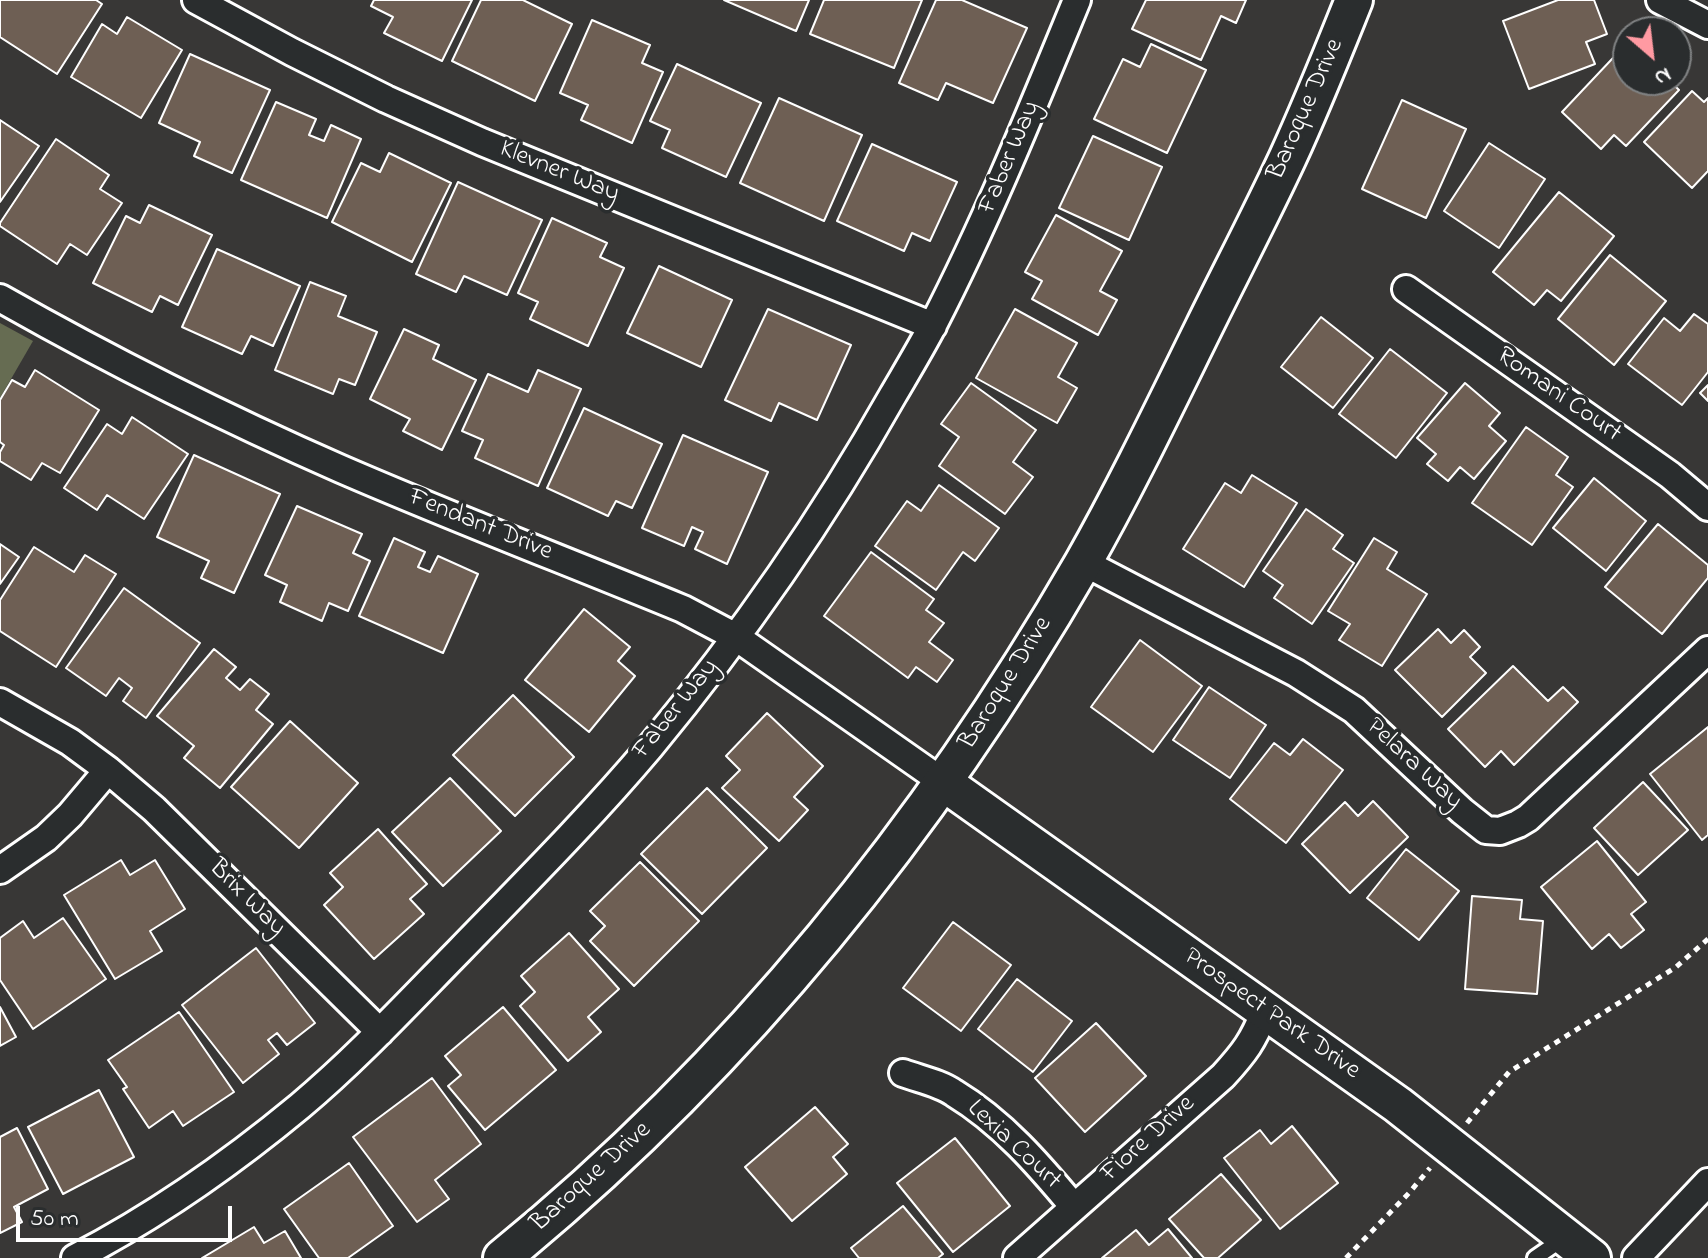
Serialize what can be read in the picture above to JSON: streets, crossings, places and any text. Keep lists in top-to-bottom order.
{
  "streets": {
    "street": [
      "Baroque Drive",
      "Faber Way",
      "Klevner Way",
      "Romani Court",
      "Fendant Drive",
      "Pelara Way",
      "Brix Way",
      "Prospect Park Drive",
      "Fiore Drive",
      "Lexia Court"
    ]
  },
  "crossings": [
    ["Baroque Drive", "Fendant Drive"],
    ["Baroque Drive", "Pelara Way"],
    ["Baroque Drive", "Prospect Park Drive"],
    ["Faber Way", "Klevner Way"],
    ["Faber Way", "Fendant Drive"],
    ["Faber Way", "Brix Way"],
    ["Fendant Drive", "Prospect Park Drive"],
    ["Prospect Park Drive", "Fiore Drive"],
    ["Fiore Drive", "Lexia Court"]
  ],
  "scale_bar": "50 m",
  "north": "bottom right"
}
